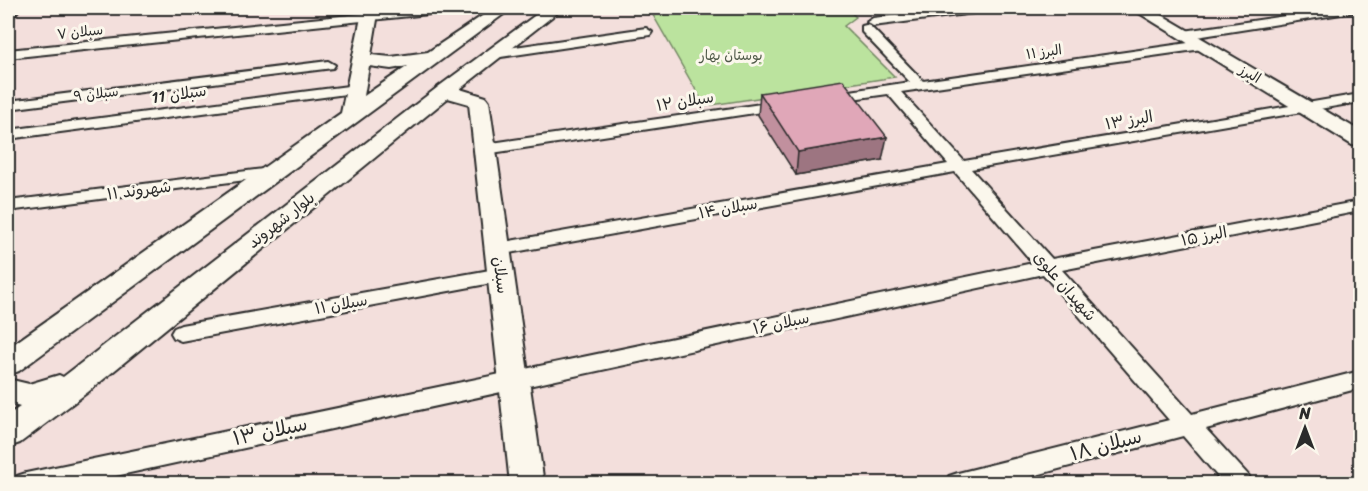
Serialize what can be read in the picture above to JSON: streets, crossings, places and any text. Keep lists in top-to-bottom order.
{
  "streets": {
    "main road": ["البرز", "بلوار شهروند", "سبلان"],
    "street": [
      "سبلان ۷",
      "البرز ۱۱",
      "سبلان ۹",
      "سبلان 11",
      "سبلان ۱۲",
      "البرز ۱۳",
      "شهروند ۱۱",
      "سبلان ۱۴",
      "البرز ۱۵",
      "شهیدان علوی",
      "سبلان ۱۱",
      "سبلان ۱۶",
      "سبلان ۱۳",
      "سبلان ۱۸"
    ]
  },
  "crossings": [
    ["البرز ۱۱", "البرز"],
    ["البرز ۱۱", "شهیدان علوی"],
    ["البرز", "البرز ۱۳"],
    ["سبلان ۱۲", "سبلان"],
    ["البرز ۱۳", "سبلان ۱۴"],
    ["البرز ۱۳", "شهیدان علوی"],
    ["سبلان ۱۴", "سبلان"],
    ["سبلان ۱۴", "شهیدان علوی"],
    ["سبلان ۱۴", "سبلان ۱۱"],
    ["بلوار شهروند", "سبلان"],
    ["البرز ۱۵", "شهیدان علوی"],
    ["البرز ۱۵", "سبلان ۱۶"],
    ["سبلان", "سبلان ۱۱"],
    ["سبلان", "سبلان ۱۶"],
    ["سبلان", "سبلان ۱۳"],
    ["شهیدان علوی", "سبلان ۱۶"],
    ["شهیدان علوی", "سبلان ۱۸"],
    ["سبلان ۱۶", "سبلان ۱۳"]
  ],
  "parks": ["بوستان بهار"],
  "north": "top"
}
